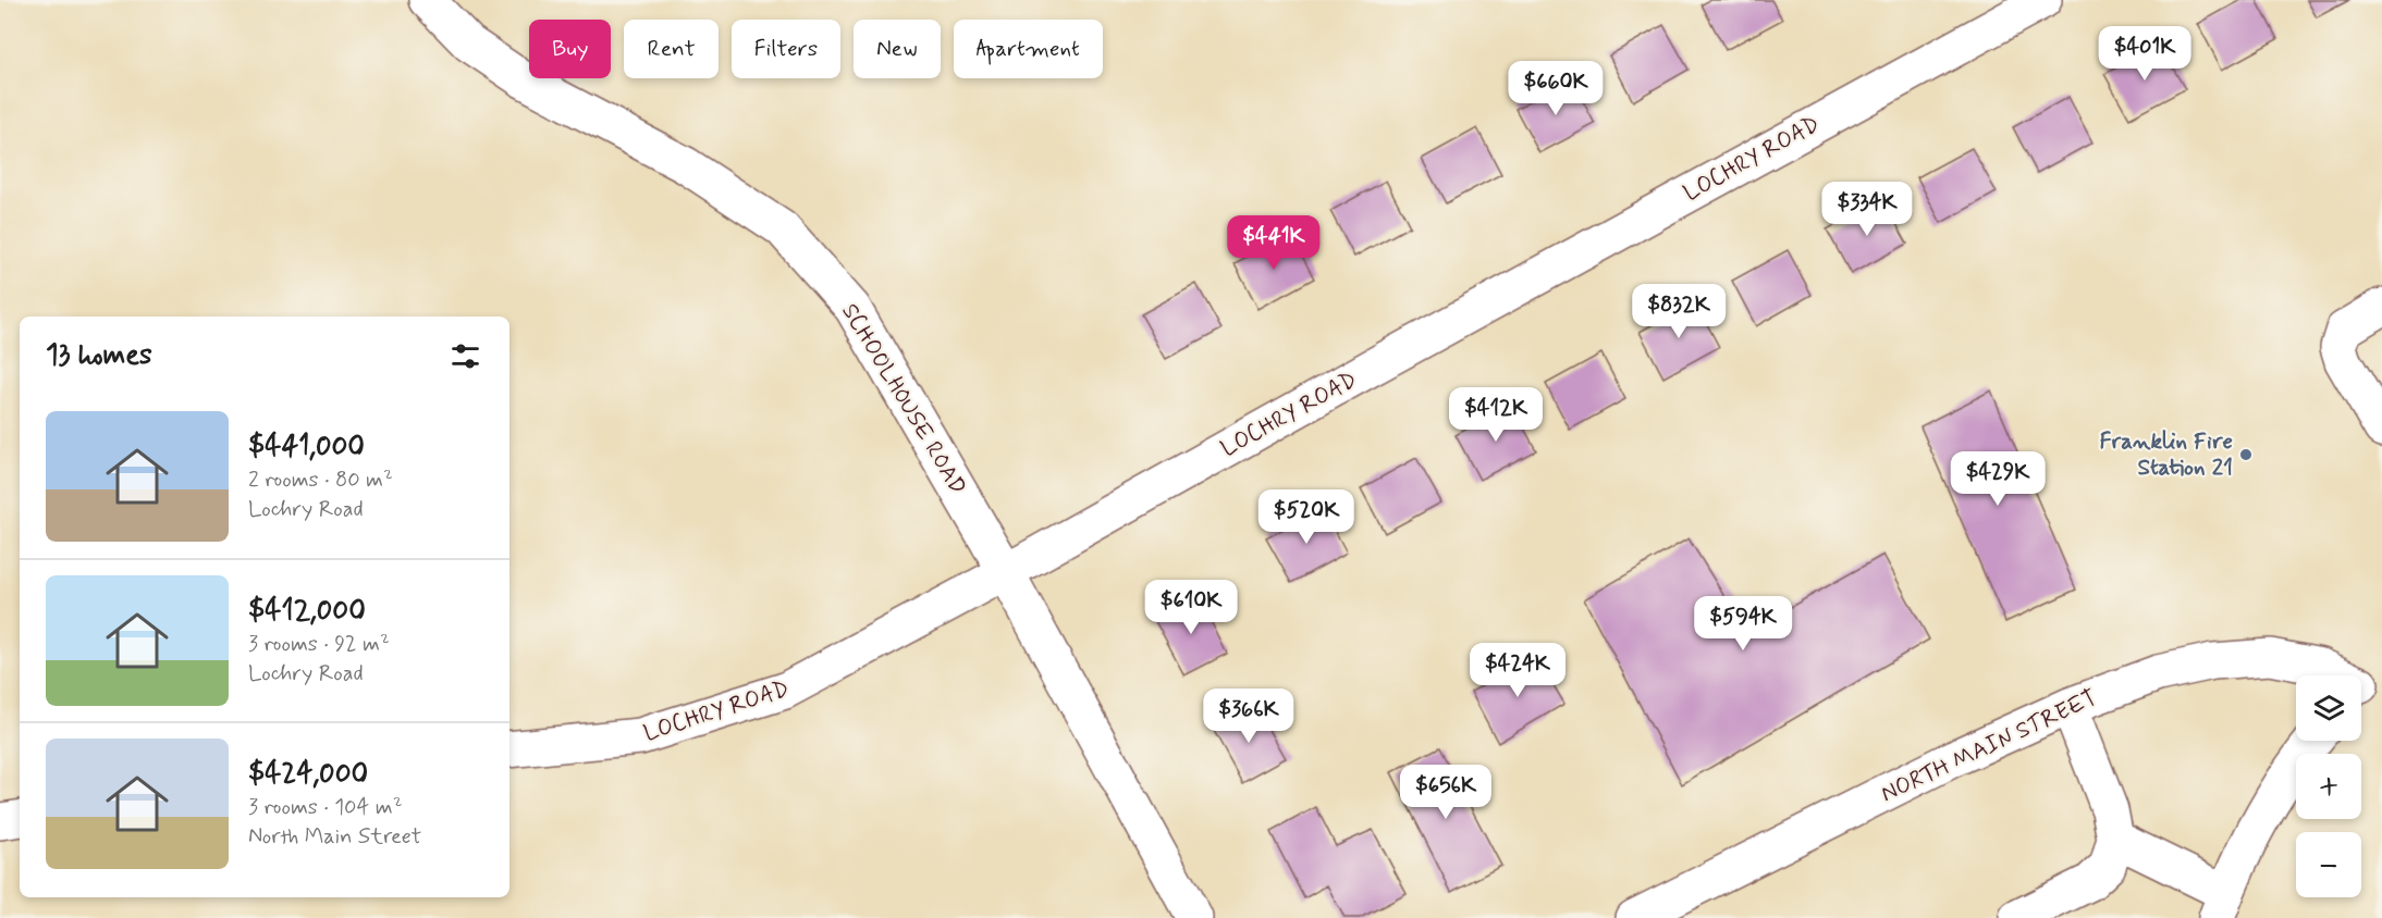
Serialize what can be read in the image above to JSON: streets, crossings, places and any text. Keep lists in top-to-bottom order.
{
  "streets": {
    "street": ["LOCHRY ROAD", "SCHOOLHOUSE ROAD", "NORTH MAIN STREET"]
  },
  "crossings": [
    ["LOCHRY ROAD", "SCHOOLHOUSE ROAD"]
  ],
  "places": ["Franklin Fire Station 21"],
  "page": {
    "chip": [
      "Buy",
      "Rent",
      "Filters",
      "New",
      "Apartment"
    ],
    "price": [
      "$401K",
      "$660K",
      "$334K",
      "$441K",
      "$832K",
      "$412K",
      "$429K",
      "$520K",
      "$610K",
      "$594K",
      "$424K",
      "$366K",
      "$656K"
    ],
    "heading": "13 homes",
    "list": [
      {
        "name": "$441,000",
        "note": "2 rooms · 80 m² · Lochry Road"
      },
      {
        "name": "$412,000",
        "note": "3 rooms · 92 m² · Lochry Road"
      },
      {
        "name": "$424,000",
        "note": "3 rooms · 104 m² · North Main Street"
      }
    ],
    "map_buttons": ["+", "−"]
  }
}
